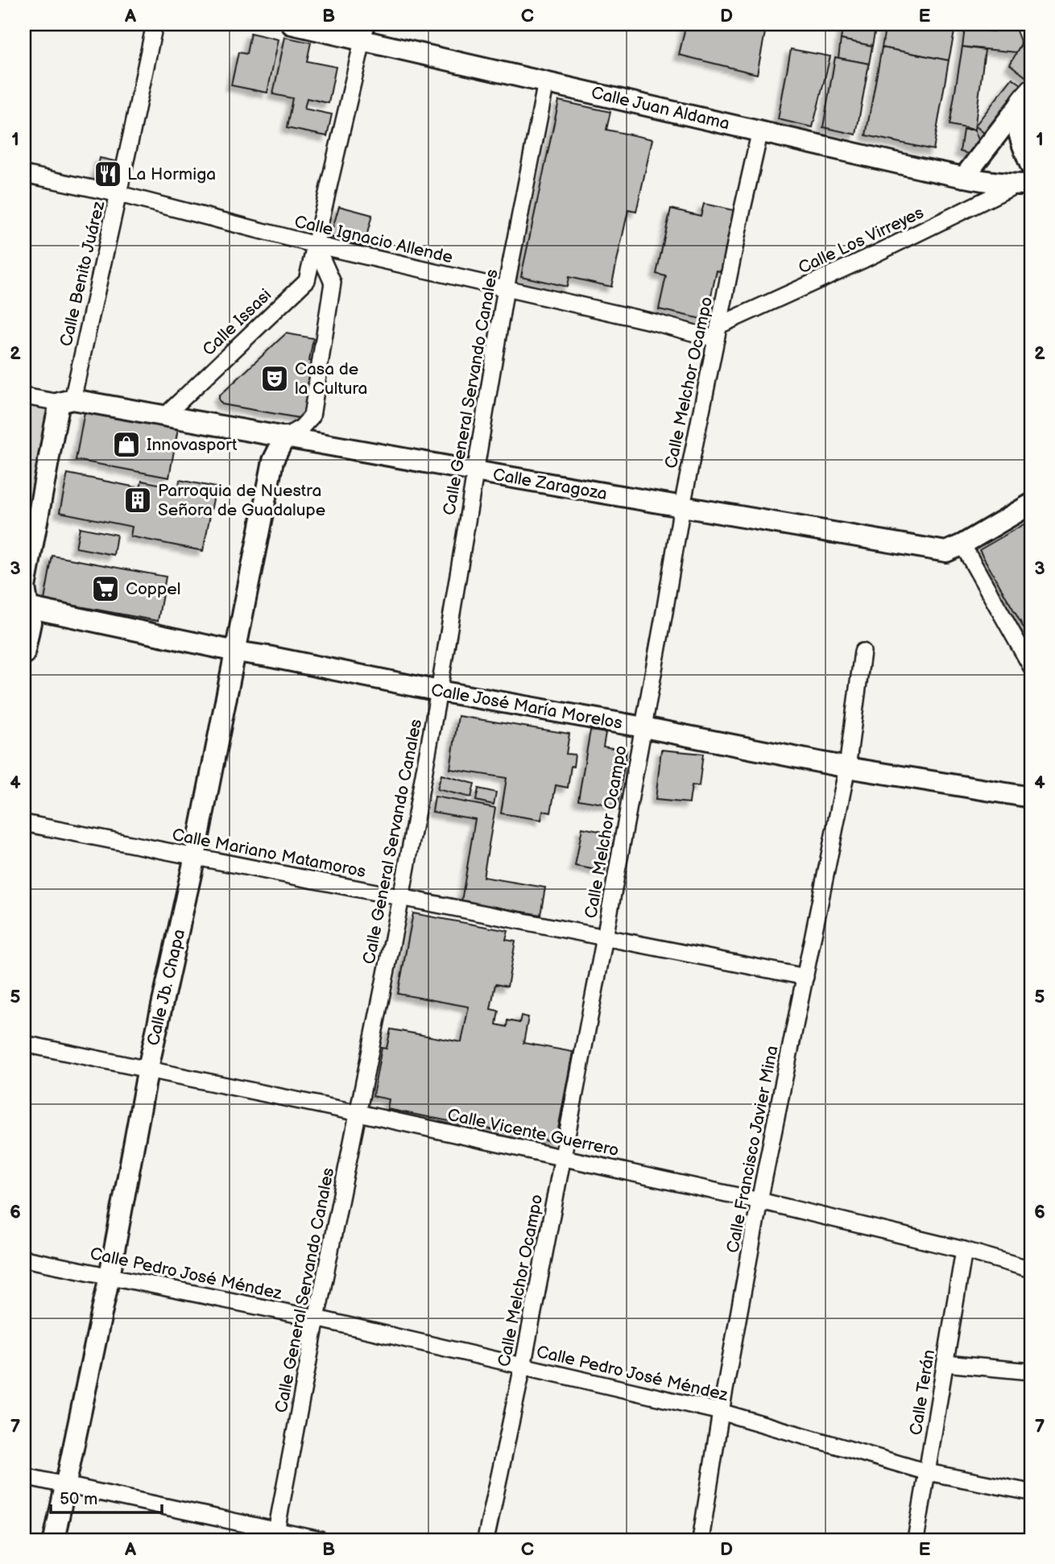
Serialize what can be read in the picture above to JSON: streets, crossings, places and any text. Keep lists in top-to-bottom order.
{
  "streets": {
    "main road": [
      "Calle Juan Aldama",
      "Calle Zaragoza",
      "Calle José María Morelos",
      "Calle Jb. Chapa"
    ],
    "street": [
      "Calle Ignacio Allende",
      "Calle Los Virreyes",
      "Calle Benito Juárez",
      "Calle Issasi",
      "Calle Melchor Ocampo",
      "Calle General Servando Canales",
      "Calle Mariano Matamoros",
      "Calle Vicente Guerrero",
      "Calle Francisco Javier Mina",
      "Calle Pedro José Méndez",
      "Calle Terán"
    ]
  },
  "crossings": [
    ["Calle Juan Aldama", "Calle Los Virreyes"],
    ["Calle Juan Aldama", "Calle Issasi"],
    ["Calle Juan Aldama", "Calle Melchor Ocampo"],
    ["Calle Juan Aldama", "Calle General Servando Canales"],
    ["Calle Ignacio Allende", "Calle Los Virreyes"],
    ["Calle Ignacio Allende", "Calle Benito Juárez"],
    ["Calle Ignacio Allende", "Calle Issasi"],
    ["Calle Ignacio Allende", "Calle Melchor Ocampo"],
    ["Calle Ignacio Allende", "Calle General Servando Canales"],
    ["Calle Los Virreyes", "Calle Melchor Ocampo"],
    ["Calle Benito Juárez", "Calle Zaragoza"],
    ["Calle Issasi", "Calle Zaragoza"],
    ["Calle Melchor Ocampo", "Calle Zaragoza"],
    ["Calle Melchor Ocampo", "Calle José María Morelos"],
    ["Calle Melchor Ocampo", "Calle Mariano Matamoros"],
    ["Calle Melchor Ocampo", "Calle Vicente Guerrero"],
    ["Calle Melchor Ocampo", "Calle Pedro José Méndez"],
    ["Calle General Servando Canales", "Calle Zaragoza"],
    ["Calle General Servando Canales", "Calle José María Morelos"],
    ["Calle General Servando Canales", "Calle Mariano Matamoros"],
    ["Calle General Servando Canales", "Calle Vicente Guerrero"],
    ["Calle General Servando Canales", "Calle Pedro José Méndez"],
    ["Calle Zaragoza", "Calle Jb. Chapa"],
    ["Calle José María Morelos", "Calle Jb. Chapa"],
    ["Calle José María Morelos", "Calle Francisco Javier Mina"],
    ["Calle Mariano Matamoros", "Calle Jb. Chapa"],
    ["Calle Mariano Matamoros", "Calle Francisco Javier Mina"],
    ["Calle Jb. Chapa", "Calle Vicente Guerrero"],
    ["Calle Jb. Chapa", "Calle Pedro José Méndez"],
    ["Calle Vicente Guerrero", "Calle Francisco Javier Mina"],
    ["Calle Vicente Guerrero", "Calle Terán"],
    ["Calle Francisco Javier Mina", "Calle Pedro José Méndez"],
    ["Calle Pedro José Méndez", "Calle Terán"]
  ],
  "places": {
    "restaurant": ["La Hormiga"],
    "theatre": ["Casa de la Cultura"],
    "shop": ["Innovasport"],
    "building": ["Parroquia de Nuestra Señora de Guadalupe"],
    "supermarket": ["Coppel"]
  },
  "scale_bar": "50 m",
  "grid": {
    "columns": [
      "A",
      "B",
      "C",
      "D",
      "E"
    ],
    "rows": [
      "1",
      "2",
      "3",
      "4",
      "5",
      "6",
      "7"
    ]
  }
}
